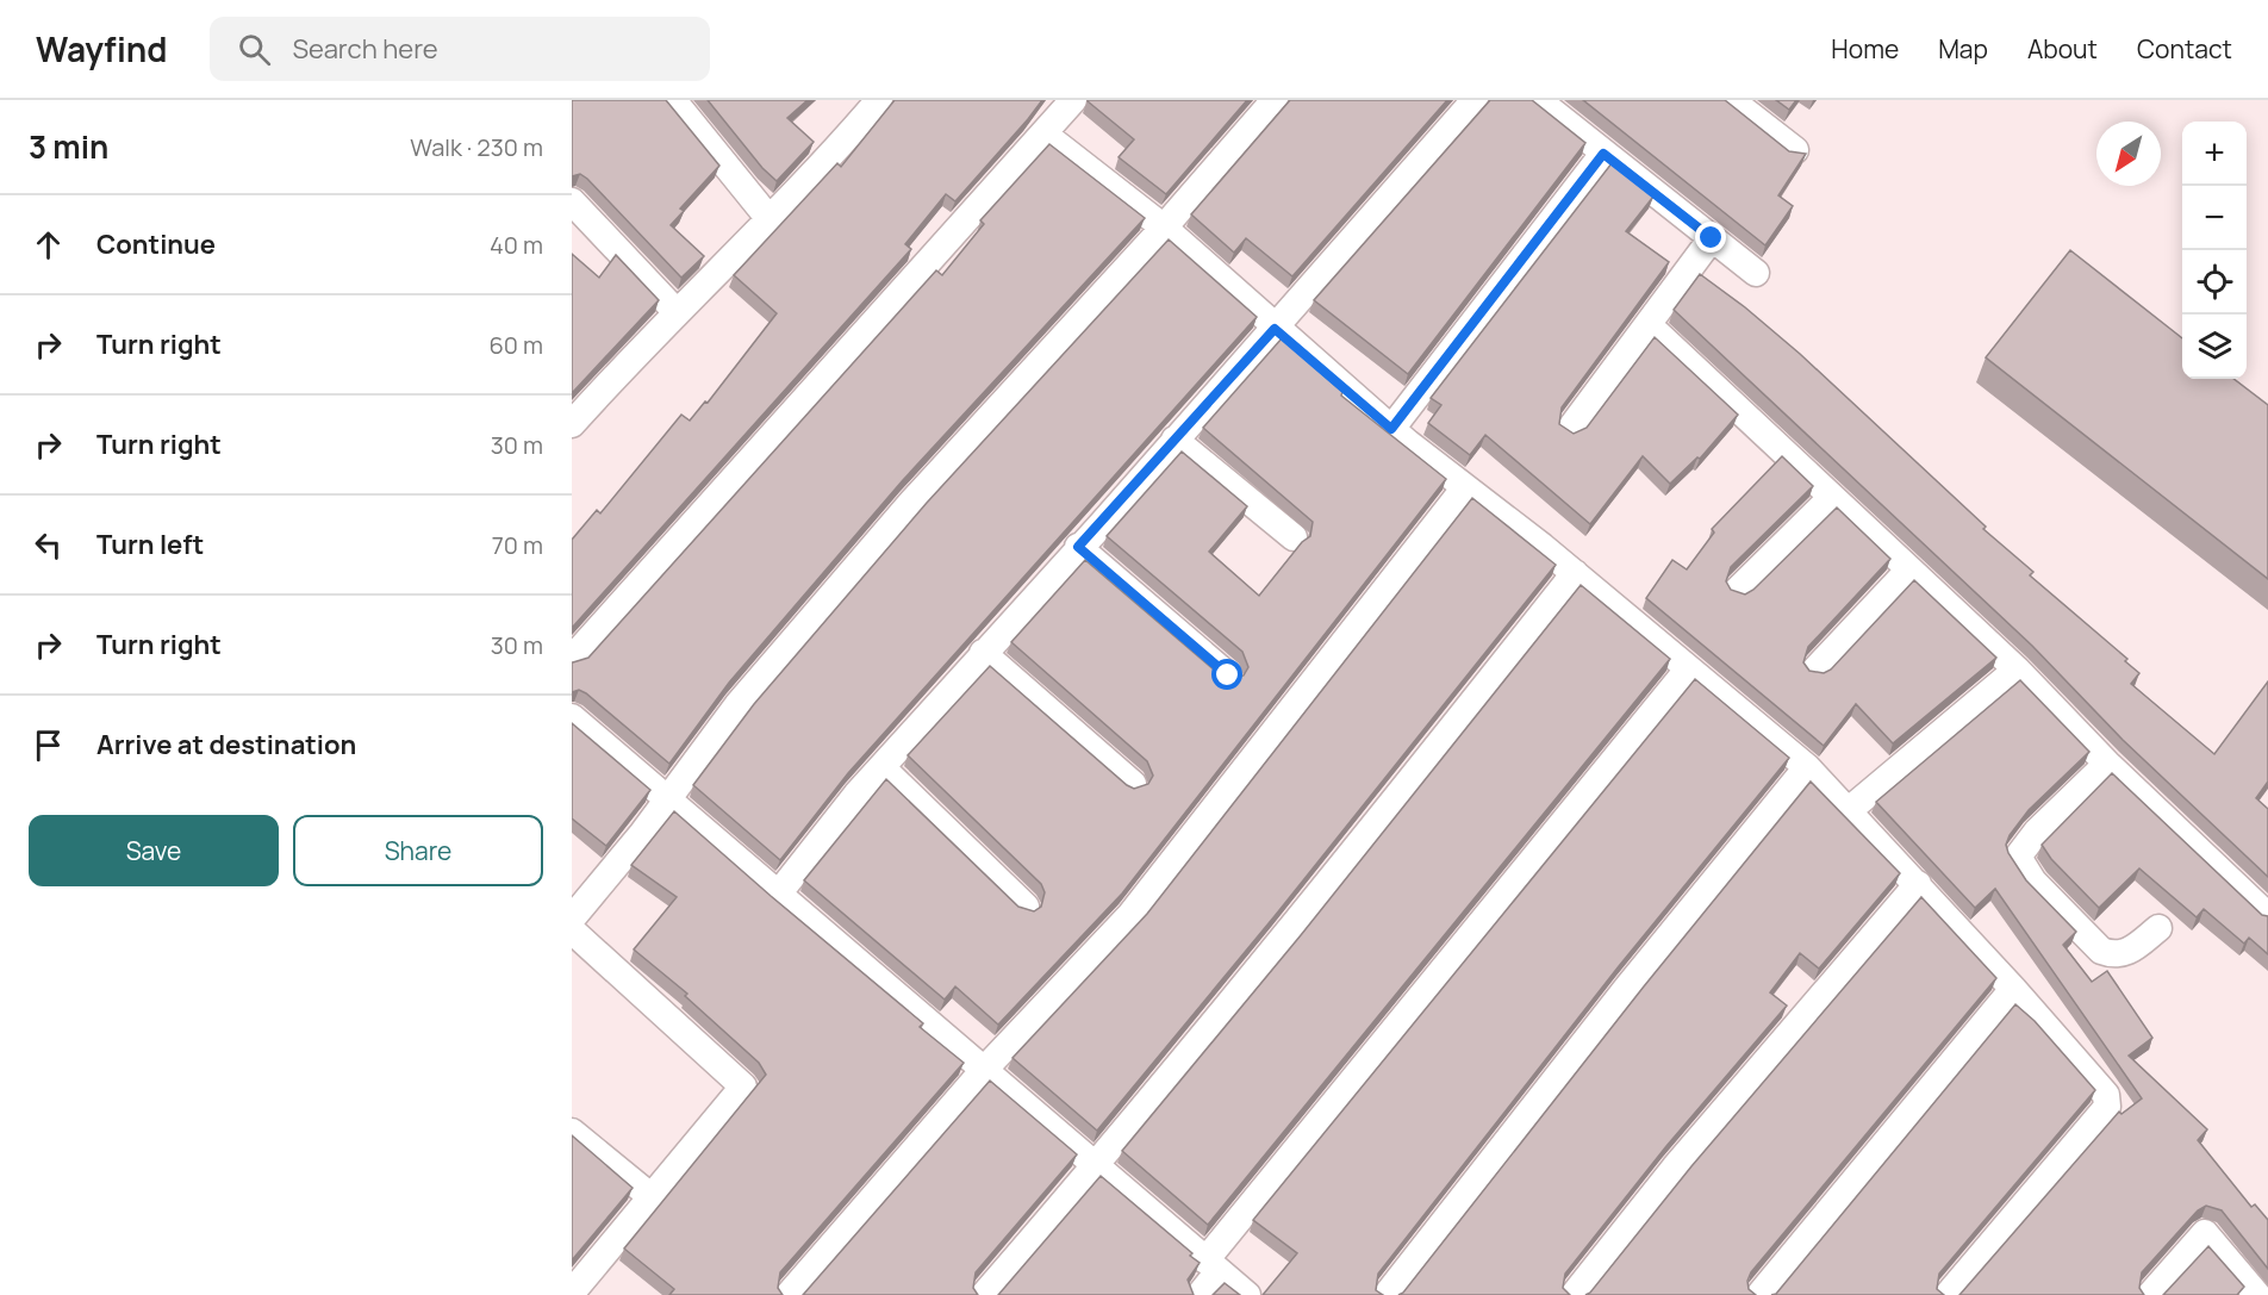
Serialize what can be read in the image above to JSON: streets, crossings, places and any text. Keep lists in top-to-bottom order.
{
  "north": "bottom left",
  "page": {
    "header": "Wayfind",
    "search": "Search here",
    "nav": [
      "Home",
      "Map",
      "About",
      "Contact"
    ],
    "heading": ["3 min", "Walk · 230 m"],
    "map_buttons": ["+", "−"],
    "list": [
      ["Continue", "40 m"],
      ["Turn right", "60 m"],
      ["Turn right", "30 m"],
      ["Turn left", "70 m"],
      ["Turn right", "30 m"],
      "Arrive at destination"
    ],
    "buttons": ["Save", "Share"]
  }
}
